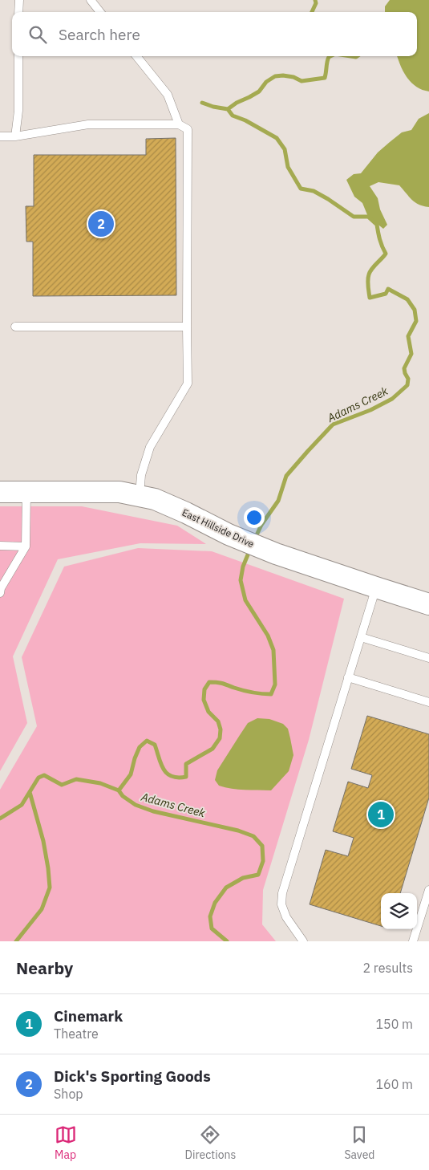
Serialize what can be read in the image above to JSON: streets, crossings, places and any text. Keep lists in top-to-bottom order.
{
  "streets": {
    "street": ["East Hillside Drive"]
  },
  "water": ["Adams Creek"],
  "page": {
    "search": "Search here",
    "pins": ["2", "1"],
    "heading": ["Nearby", "2 results"],
    "list": [
      {
        "mark": "1",
        "name": "Cinemark",
        "note": "Theatre",
        "value": "150 m"
      },
      {
        "mark": "2",
        "name": "Dick's Sporting Goods",
        "note": "Shop",
        "value": "160 m"
      }
    ],
    "nav": ["Map", "Directions", "Saved"]
  }
}
